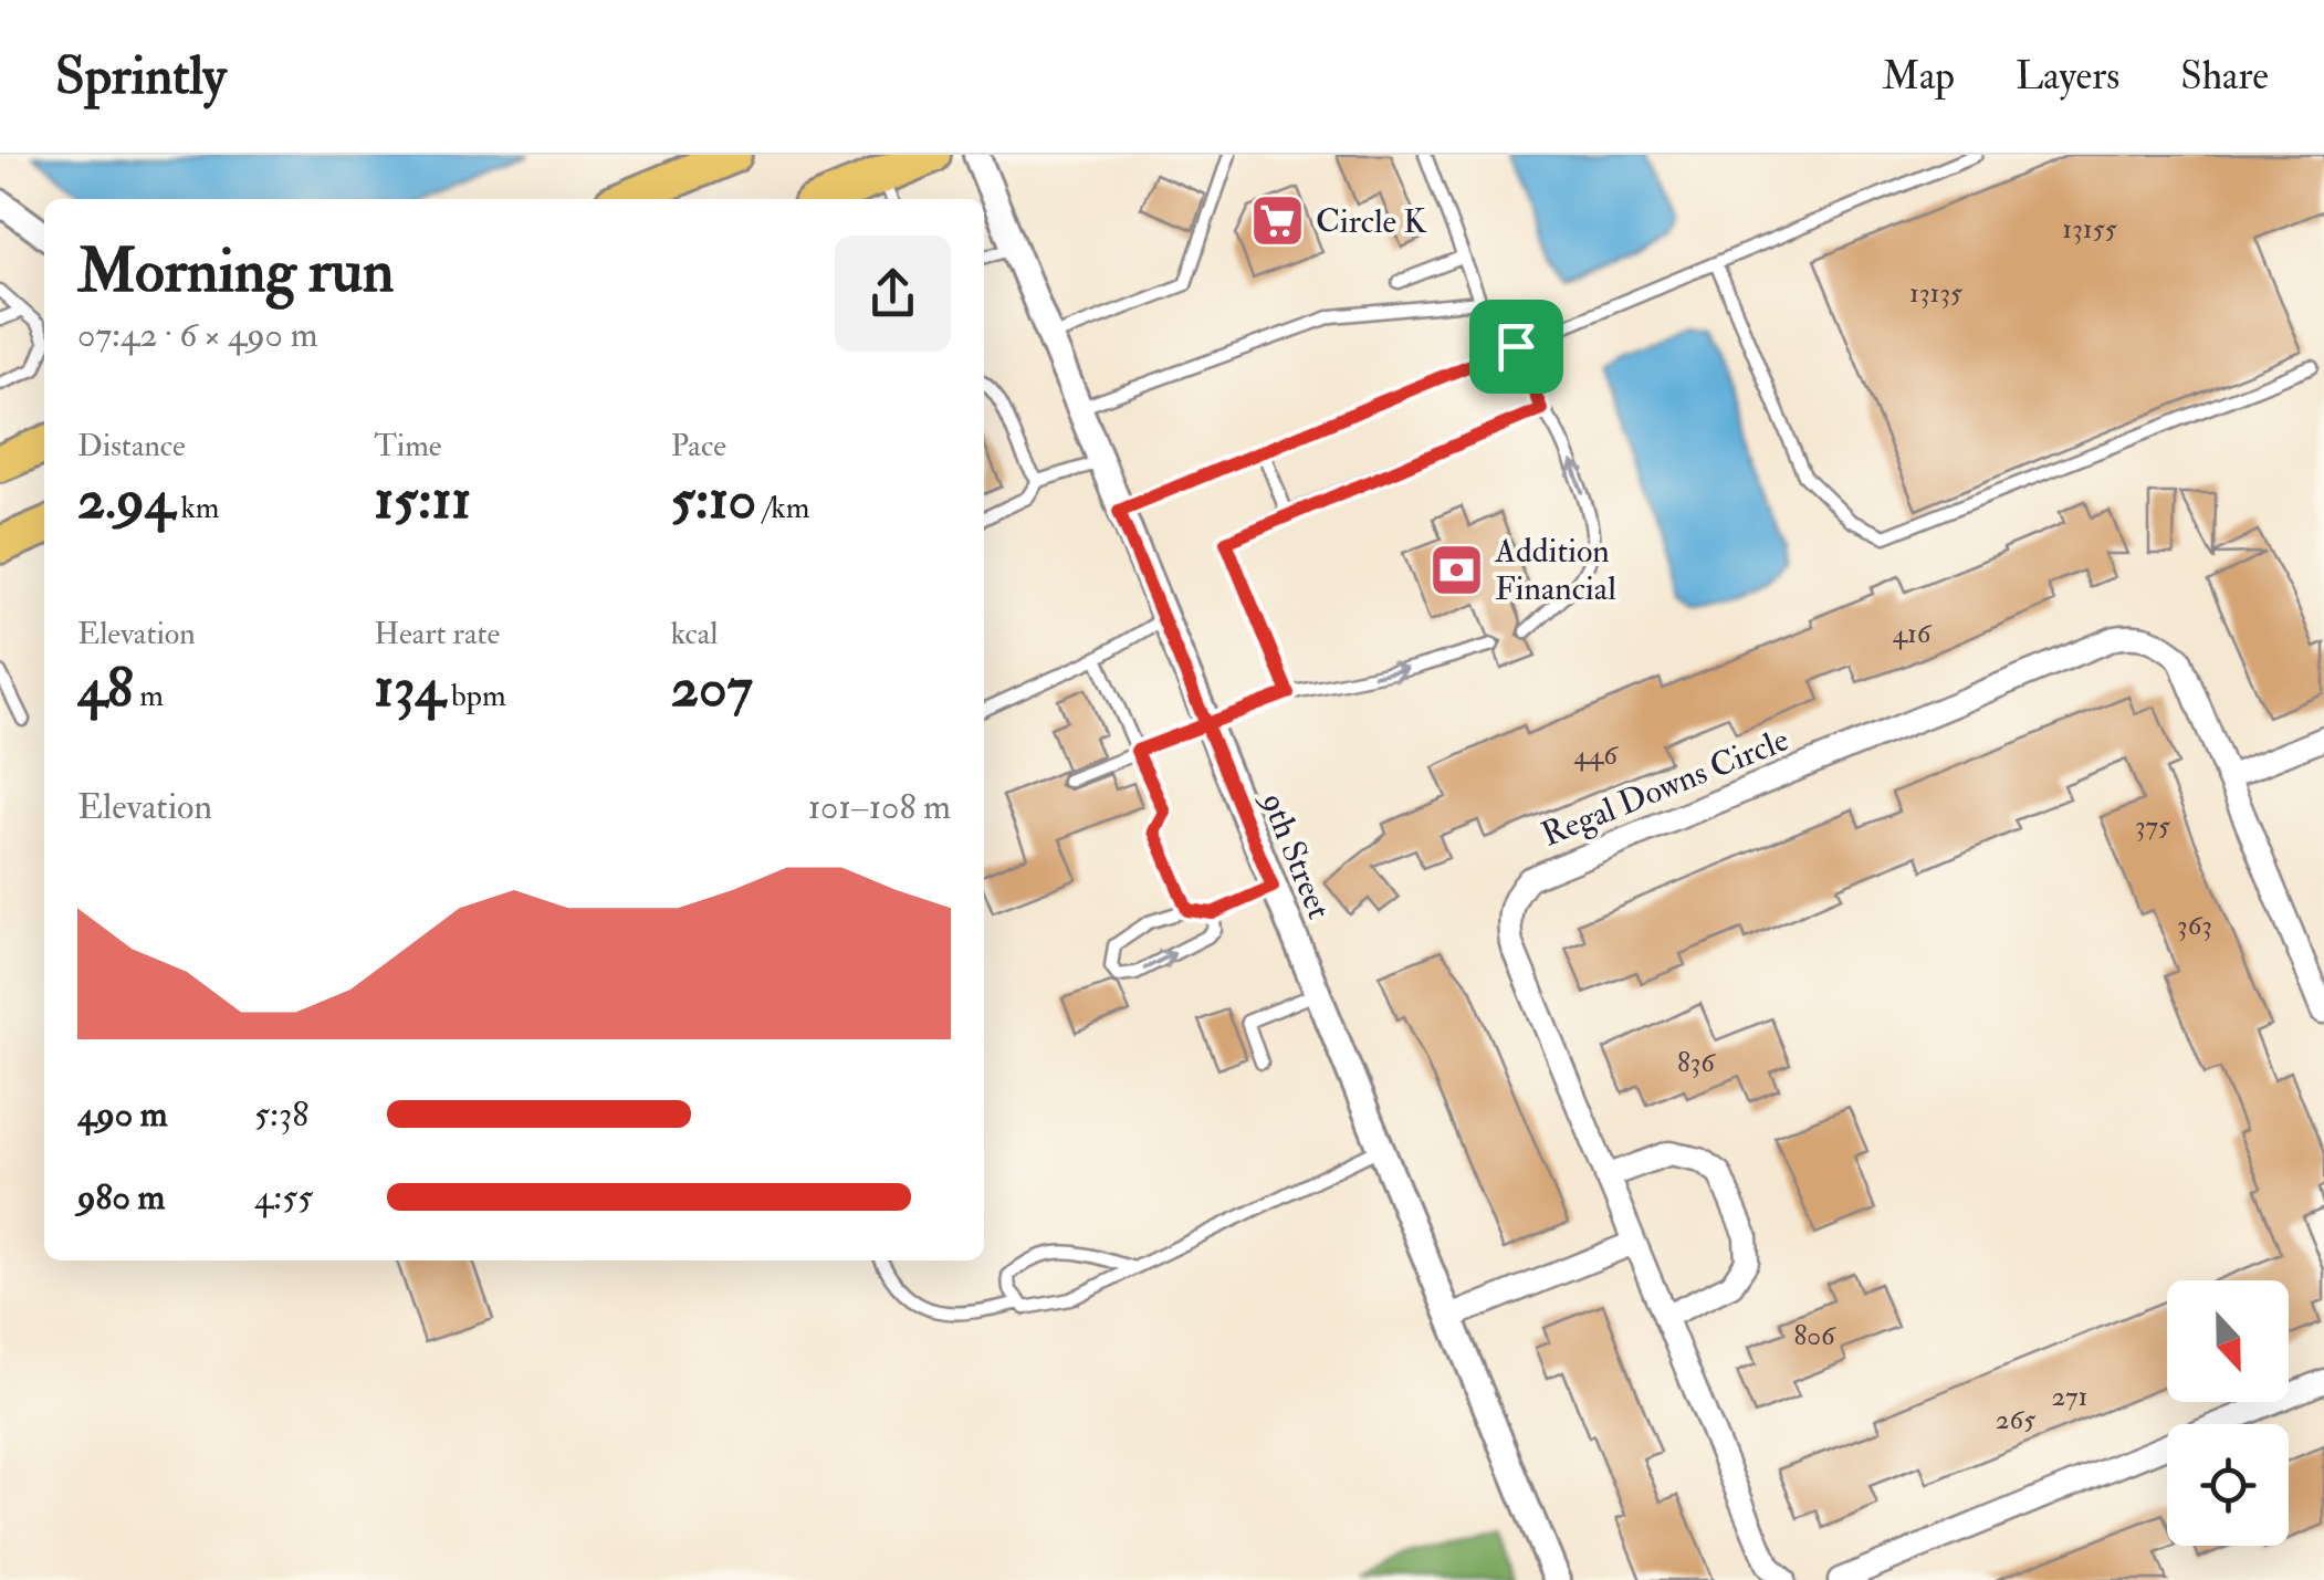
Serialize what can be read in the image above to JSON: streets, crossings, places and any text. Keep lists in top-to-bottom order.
{
  "streets": {
    "street": ["Regal Downs Circle", "9th Street"]
  },
  "places": {
    "supermarket": ["Circle K"],
    "bank": ["Addition Financial"]
  },
  "house_numbers": [
    "13155",
    "13135",
    "416",
    "446",
    "375",
    "363",
    "836",
    "806",
    "271",
    "265"
  ],
  "north": "bottom",
  "page": {
    "header": "Sprintly",
    "nav": ["Map", "Layers", "Share"],
    "heading": ["Morning run", "07:42 · 6 × 490 m"],
    "stats": [
      ["Distance", "2.94 km"],
      ["Time", "15:11"],
      ["Pace", "5:10 /km"],
      ["Elevation", "48 m"],
      ["Heart rate", "134 bpm"],
      ["kcal", "207"]
    ],
    "chart": ["Elevation", "101–108 m"],
    "list": [
      {
        "name": "490 m",
        "note": "5:38"
      },
      {
        "name": "980 m",
        "note": "4:55"
      }
    ]
  }
}
